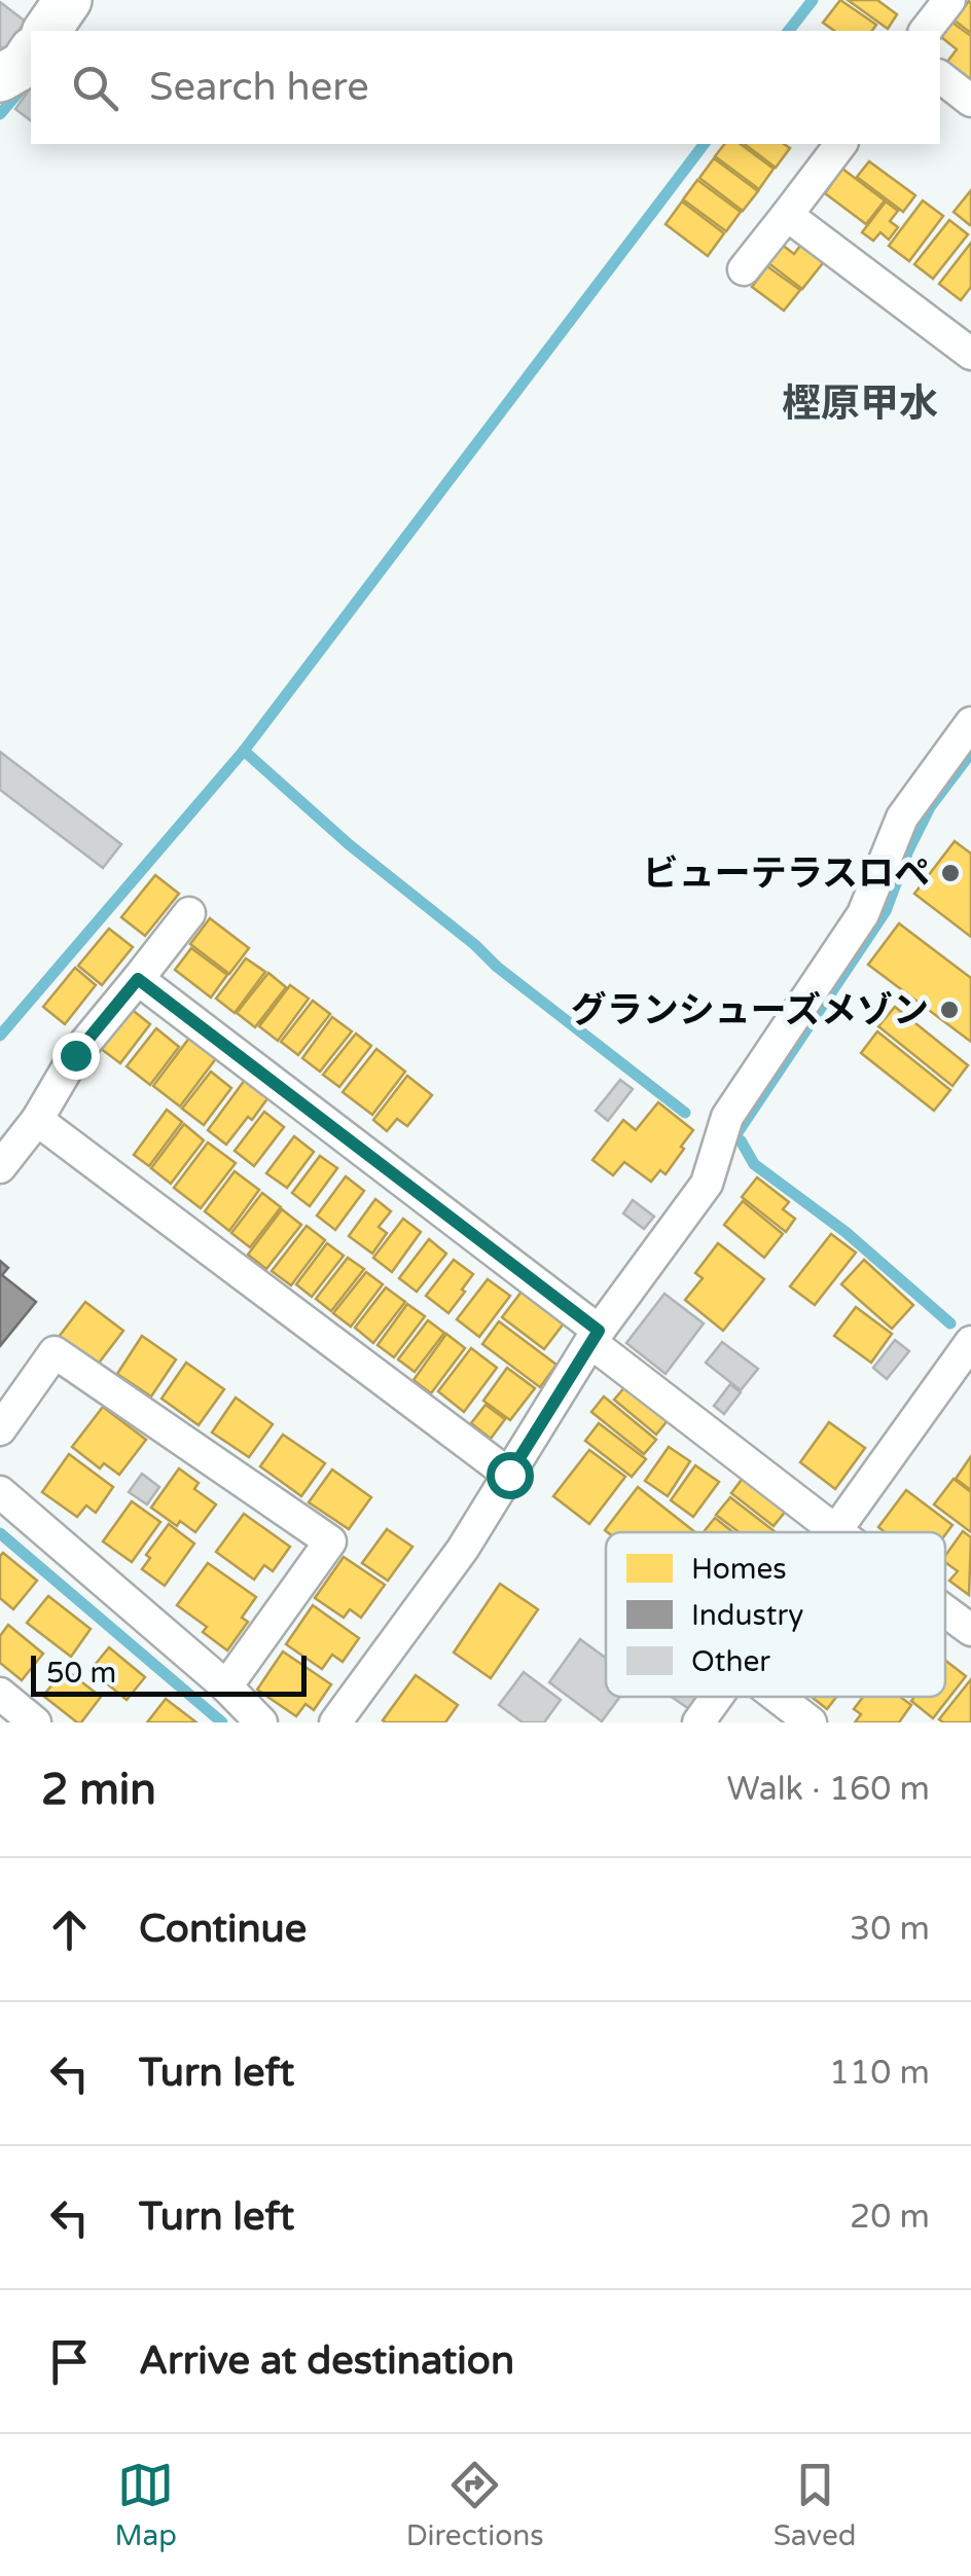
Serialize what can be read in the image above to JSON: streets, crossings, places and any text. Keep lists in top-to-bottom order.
{
  "districts": ["樫原甲水"],
  "places": ["ビューテラスロペ", "グランシューズメゾン"],
  "legend": ["Homes", "Industry", "Other"],
  "scale_bar": "50 m",
  "page": {
    "search": "Search here",
    "scale": "50 m",
    "heading": ["2 min", "Walk · 160 m"],
    "list": [
      ["Continue", "30 m"],
      ["Turn left", "110 m"],
      ["Turn left", "20 m"],
      "Arrive at destination"
    ],
    "nav": ["Map", "Directions", "Saved"]
  }
}
